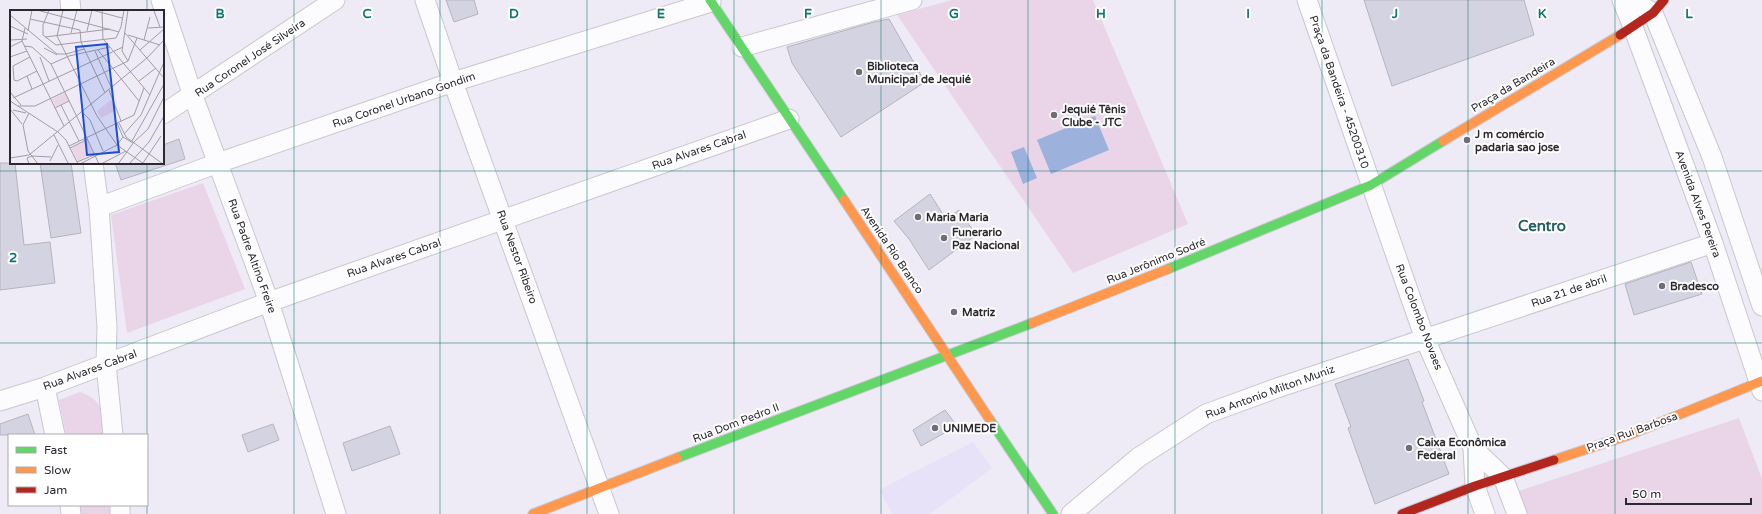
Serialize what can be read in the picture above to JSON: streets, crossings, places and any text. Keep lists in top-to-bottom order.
{
  "streets": {
    "street": [
      "Rua Coronel José Silveira",
      "Praça da Bandeira",
      "Praça da Bandeira - 45200310",
      "Rua Coronel Urbano Gondim",
      "Rua Alvares Cabral",
      "Avenida Alves Pereira",
      "Avenida Rio Branco",
      "Rua Padre Altino Freire",
      "Rua Nestor Ribeiro",
      "Rua Jerônimo Sodré",
      "Rua 21 de abril",
      "Rua Colombo Novaes",
      "Rua Antonio Milton Muniz",
      "Rua Dom Pedro II",
      "Praça Rui Barbosa"
    ]
  },
  "crossings": [
    ["Rua Coronel José Silveira", "Rua Padre Altino Freire"],
    ["Praça da Bandeira", "Praça da Bandeira - 45200310"],
    ["Praça da Bandeira", "Avenida Alves Pereira"],
    ["Praça da Bandeira", "Rua Jerônimo Sodré"],
    ["Praça da Bandeira", "Rua Colombo Novaes"],
    ["Praça da Bandeira - 45200310", "Rua Jerônimo Sodré"],
    ["Praça da Bandeira - 45200310", "Rua Colombo Novaes"],
    ["Rua Coronel Urbano Gondim", "Avenida Rio Branco"],
    ["Rua Coronel Urbano Gondim", "Rua Padre Altino Freire"],
    ["Rua Coronel Urbano Gondim", "Rua Nestor Ribeiro"],
    ["Rua Alvares Cabral", "Avenida Rio Branco"],
    ["Rua Alvares Cabral", "Rua Padre Altino Freire"],
    ["Rua Alvares Cabral", "Rua Nestor Ribeiro"],
    ["Avenida Alves Pereira", "Rua 21 de abril"],
    ["Avenida Alves Pereira", "Praça Rui Barbosa"],
    ["Avenida Rio Branco", "Rua Jerônimo Sodré"],
    ["Avenida Rio Branco", "Rua Dom Pedro II"],
    ["Rua Nestor Ribeiro", "Rua Dom Pedro II"],
    ["Rua Jerônimo Sodré", "Rua Colombo Novaes"],
    ["Rua Jerônimo Sodré", "Rua Dom Pedro II"],
    ["Rua 21 de abril", "Rua Colombo Novaes"],
    ["Rua 21 de abril", "Rua Antonio Milton Muniz"],
    ["Rua Colombo Novaes", "Rua Antonio Milton Muniz"]
  ],
  "districts": ["Centro"],
  "places": [
    "Biblioteca Municipal de Jequié",
    "Jequié Tênis Clube - JTC",
    "J m comércio padaria sao jose",
    "Maria Maria",
    "Funerario Paz Nacional",
    "Bradesco",
    "Matriz",
    "UNIMEDE",
    "Caixa Econômica Federal"
  ],
  "legend": ["Fast", "Slow", "Jam"],
  "scale_bar": "50 m",
  "grid": {
    "columns": [
      "B",
      "C",
      "D",
      "E",
      "F",
      "G",
      "H",
      "I",
      "J",
      "K",
      "L"
    ],
    "rows": ["2"]
  }
}
